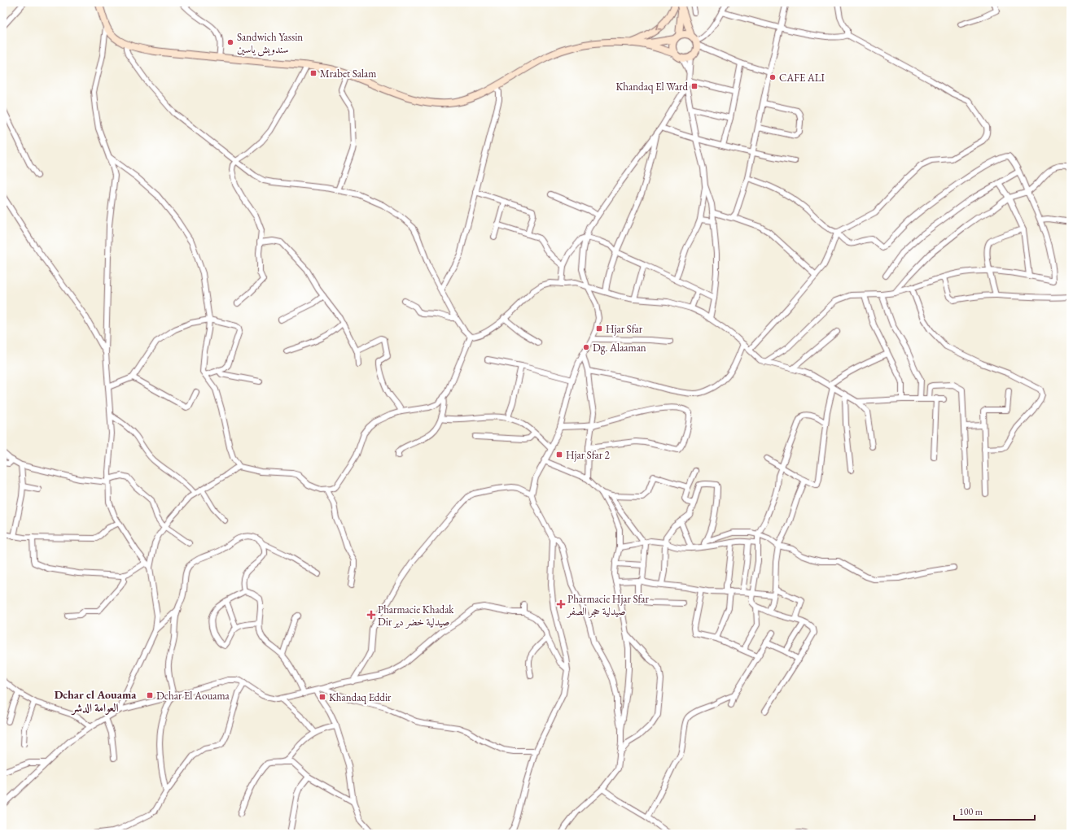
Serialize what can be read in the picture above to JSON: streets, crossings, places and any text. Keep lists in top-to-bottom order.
{
  "districts": ["Dchar el Aouama العوامة الدشر"],
  "places": {
    "other": ["Sandwich Yassin سندويش ياسين", "CAFE ALI", "Dg. Alaaman"],
    "transit": [
      "Mrabet Salam",
      "Khandaq El Ward",
      "Hjar Sfar",
      "Hjar Sfar 2",
      "Dchar El Aouama",
      "Khandaq Eddir"
    ],
    "health": ["Pharmacie Hjar Sfar صيدلية حجر الصفر", "Pharmacie Khadak Dir صيدلية خضر دير"]
  },
  "scale_bar": "100 m"
}
